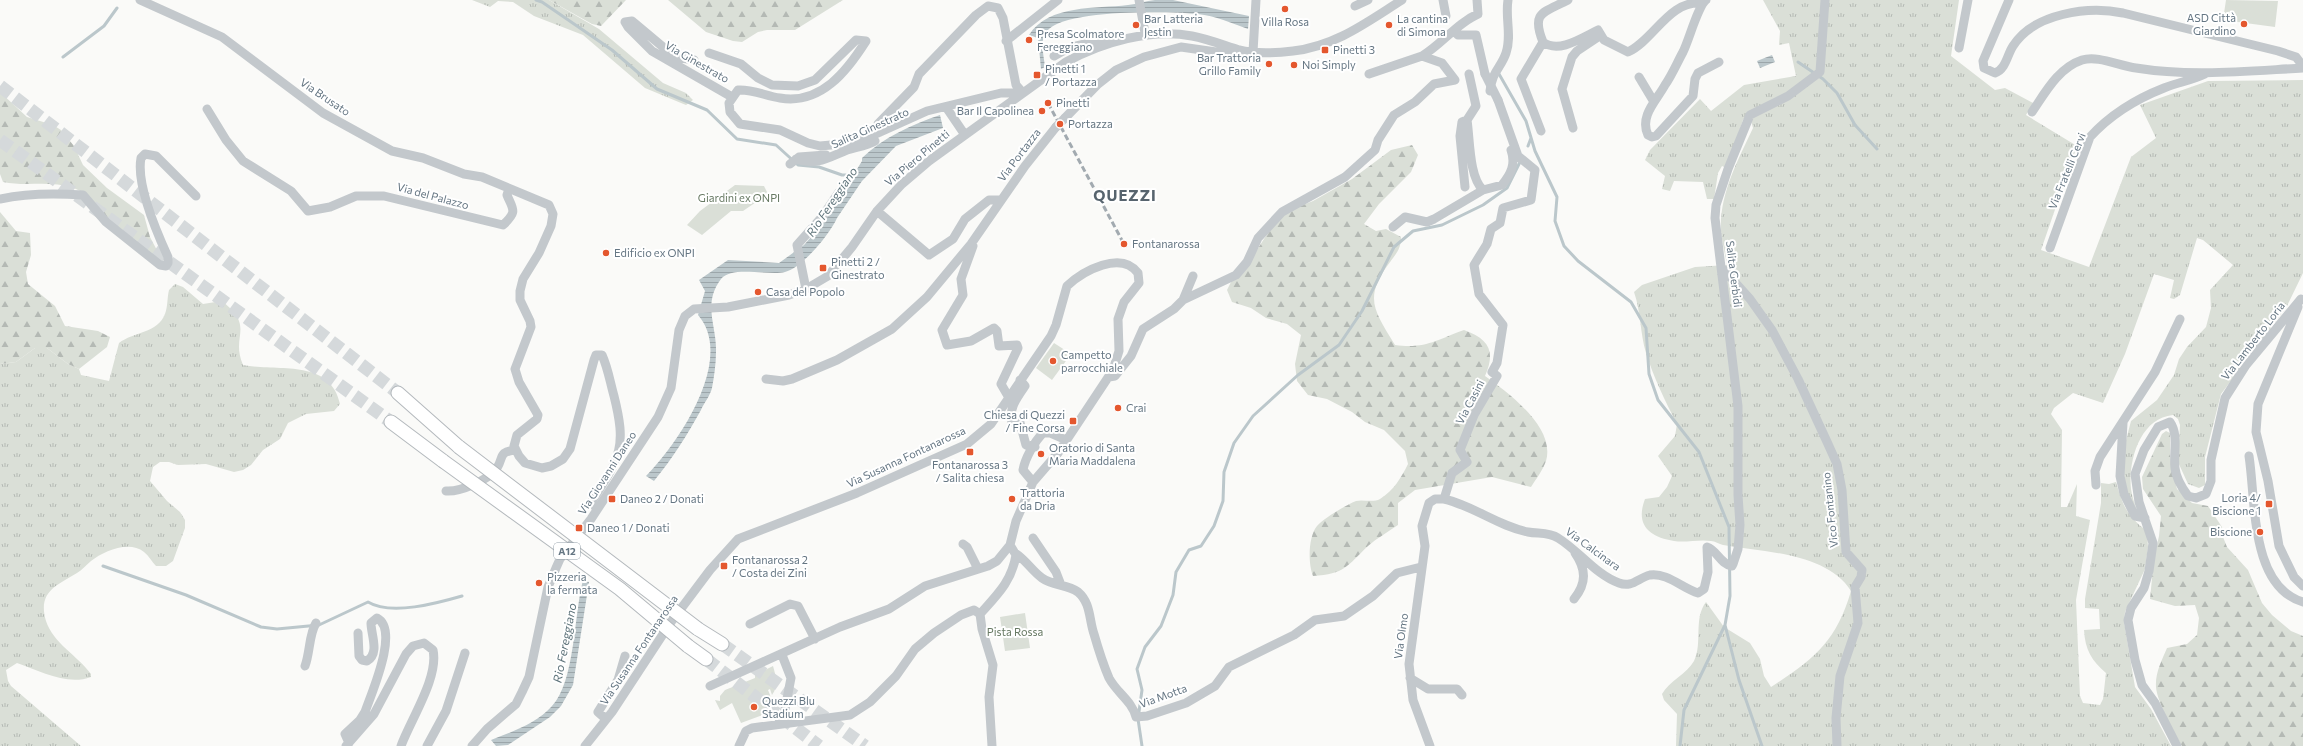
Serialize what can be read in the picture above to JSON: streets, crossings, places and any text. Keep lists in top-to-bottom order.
{
  "streets": {
    "highway": ["A12"],
    "street": [
      "Via Ginestrato",
      "Via Brusato",
      "Salita Ginestrato",
      "Via Portazza",
      "Via Piero Pinetti",
      "Via Fratelli Cervi",
      "Via del Palazzo",
      "Salita Gerbidi",
      "Via Lamberto Loria",
      "Via Casini",
      "Via Susanna Fontanarossa",
      "Via Giovanni Daneo",
      "Vico Fontanino",
      "Via Calcinara",
      "Via Olmo",
      "Via Motta"
    ]
  },
  "crossings": [
    ["Via Ginestrato", "Salita Ginestrato"],
    ["Via Ginestrato", "Via Piero Pinetti"],
    ["Via Brusato", "Via del Palazzo"],
    ["Via Portazza", "Via Piero Pinetti"],
    ["Via Piero Pinetti", "Via Giovanni Daneo"],
    ["Salita Gerbidi", "Vico Fontanino"],
    ["Salita Gerbidi", "Via Calcinara"],
    ["Via Casini", "Via Calcinara"],
    ["Via Casini", "Via Olmo"],
    ["Via Calcinara", "Via Olmo"],
    ["Via Olmo", "Via Motta"]
  ],
  "districts": ["QUEZZI"],
  "water": ["Rio Fereggiano"],
  "parks": ["Giardini ex ONPI", "Pista Rossa"],
  "places": {
    "other": [
      "Villa Rosa",
      "ASD Città Giardino",
      "Bar Latteria Jestin",
      "La cantina di Simona",
      "Presa Scolmatore Fereggiano",
      "Bar Trattoria Grillo Family",
      "Noi Simply",
      "Pinetti",
      "Bar Il Capolinea",
      "Portazza",
      "Fontanarossa",
      "Edificio ex ONPI",
      "Casa del Popolo",
      "Campetto parrocchiale",
      "Crai",
      "Oratorio di Santa Maria Maddalena",
      "Trattoria da Dria",
      "Biscione",
      "Pizzeria la fermata",
      "Quezzi Blu Stadium"
    ],
    "transit": [
      "Pinetti 3",
      "Pinetti 1 / Portazza",
      "Pinetti 2 / Ginestrato",
      "Chiesa di Quezzi / Fine Corsa",
      "Fontanarossa 3 / Salita chiesa",
      "Daneo 2 / Donati",
      "Loria 4/ Biscione 1",
      "Daneo 1 / Donati",
      "Fontanarossa 2 / Costa dei Zini"
    ]
  }
}
